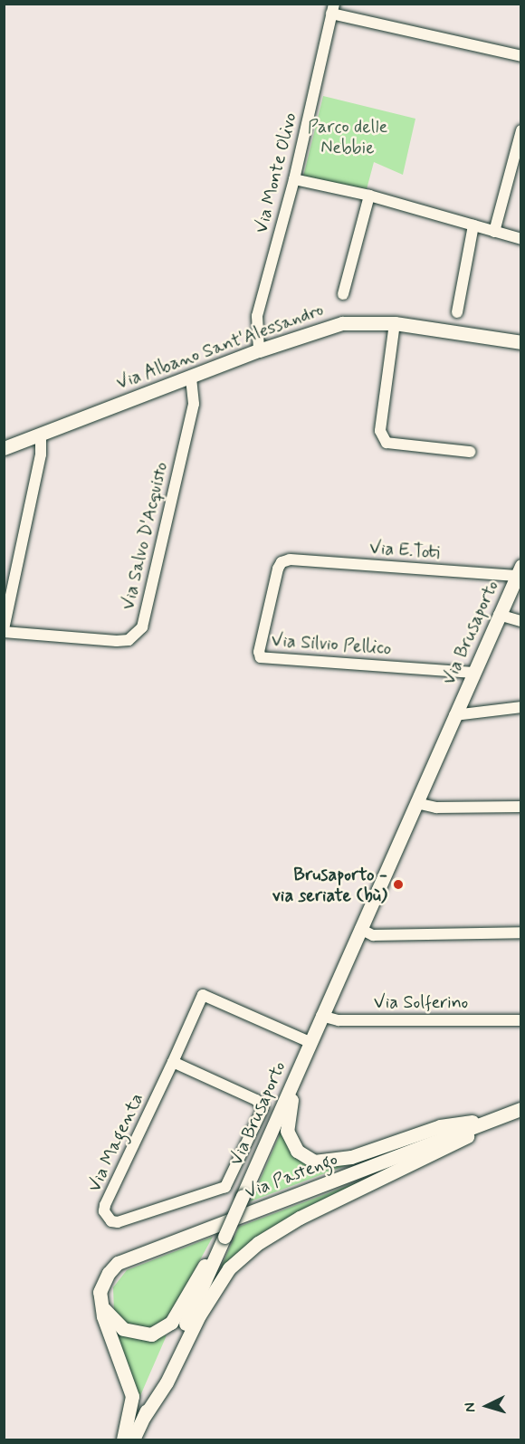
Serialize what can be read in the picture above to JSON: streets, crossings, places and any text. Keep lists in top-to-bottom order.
{
  "streets": {
    "street": [
      "Via Monte Olivo",
      "Via Albano Sant'Alessandro",
      "Via Salvo D'Acquisto",
      "Via E.Toti",
      "Via Brusaporto",
      "Via Silvio Pellico",
      "Via Solferino",
      "Via Magenta",
      "Via Pastengo"
    ]
  },
  "crossings": [
    ["Via Monte Olivo", "Via Albano Sant'Alessandro"],
    ["Via Albano Sant'Alessandro", "Via Salvo D'Acquisto"],
    ["Via E.Toti", "Via Brusaporto"],
    ["Via E.Toti", "Via Silvio Pellico"],
    ["Via Brusaporto", "Via Silvio Pellico"],
    ["Via Brusaporto", "Via Solferino"],
    ["Via Brusaporto", "Via Magenta"]
  ],
  "parks": ["Parco delle Nebbie"],
  "places": ["Brusaporto - via seriate (bù)"],
  "north": "left"
}
